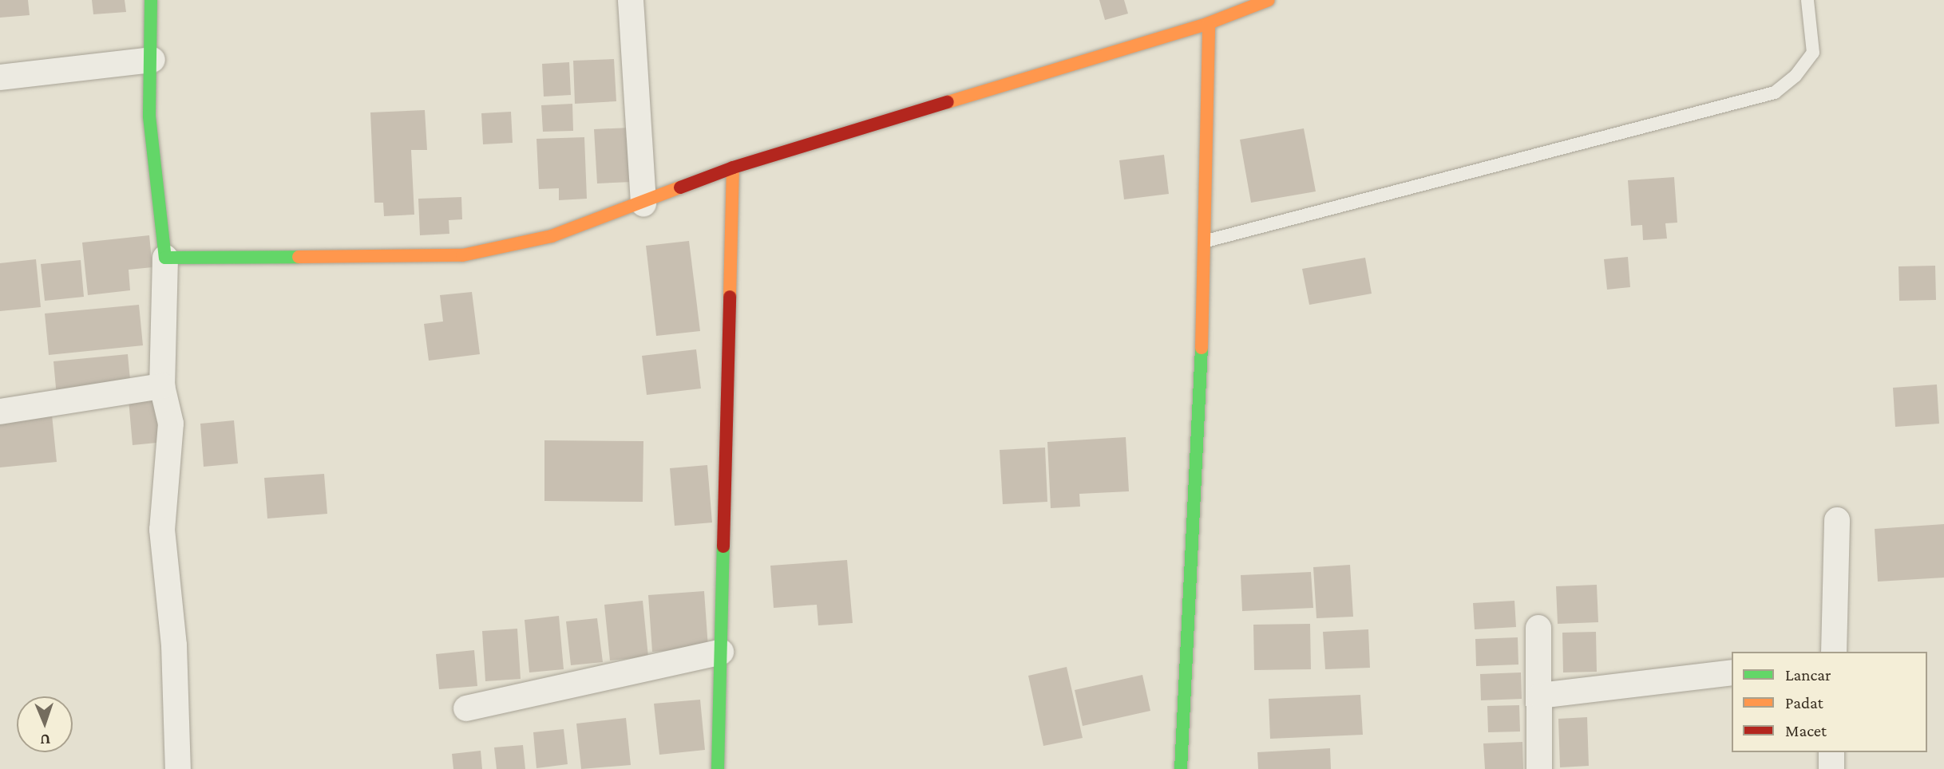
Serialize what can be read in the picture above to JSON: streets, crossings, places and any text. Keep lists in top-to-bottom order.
{
  "legend": ["Lancar", "Padat", "Macet"],
  "north": "bottom"
}
